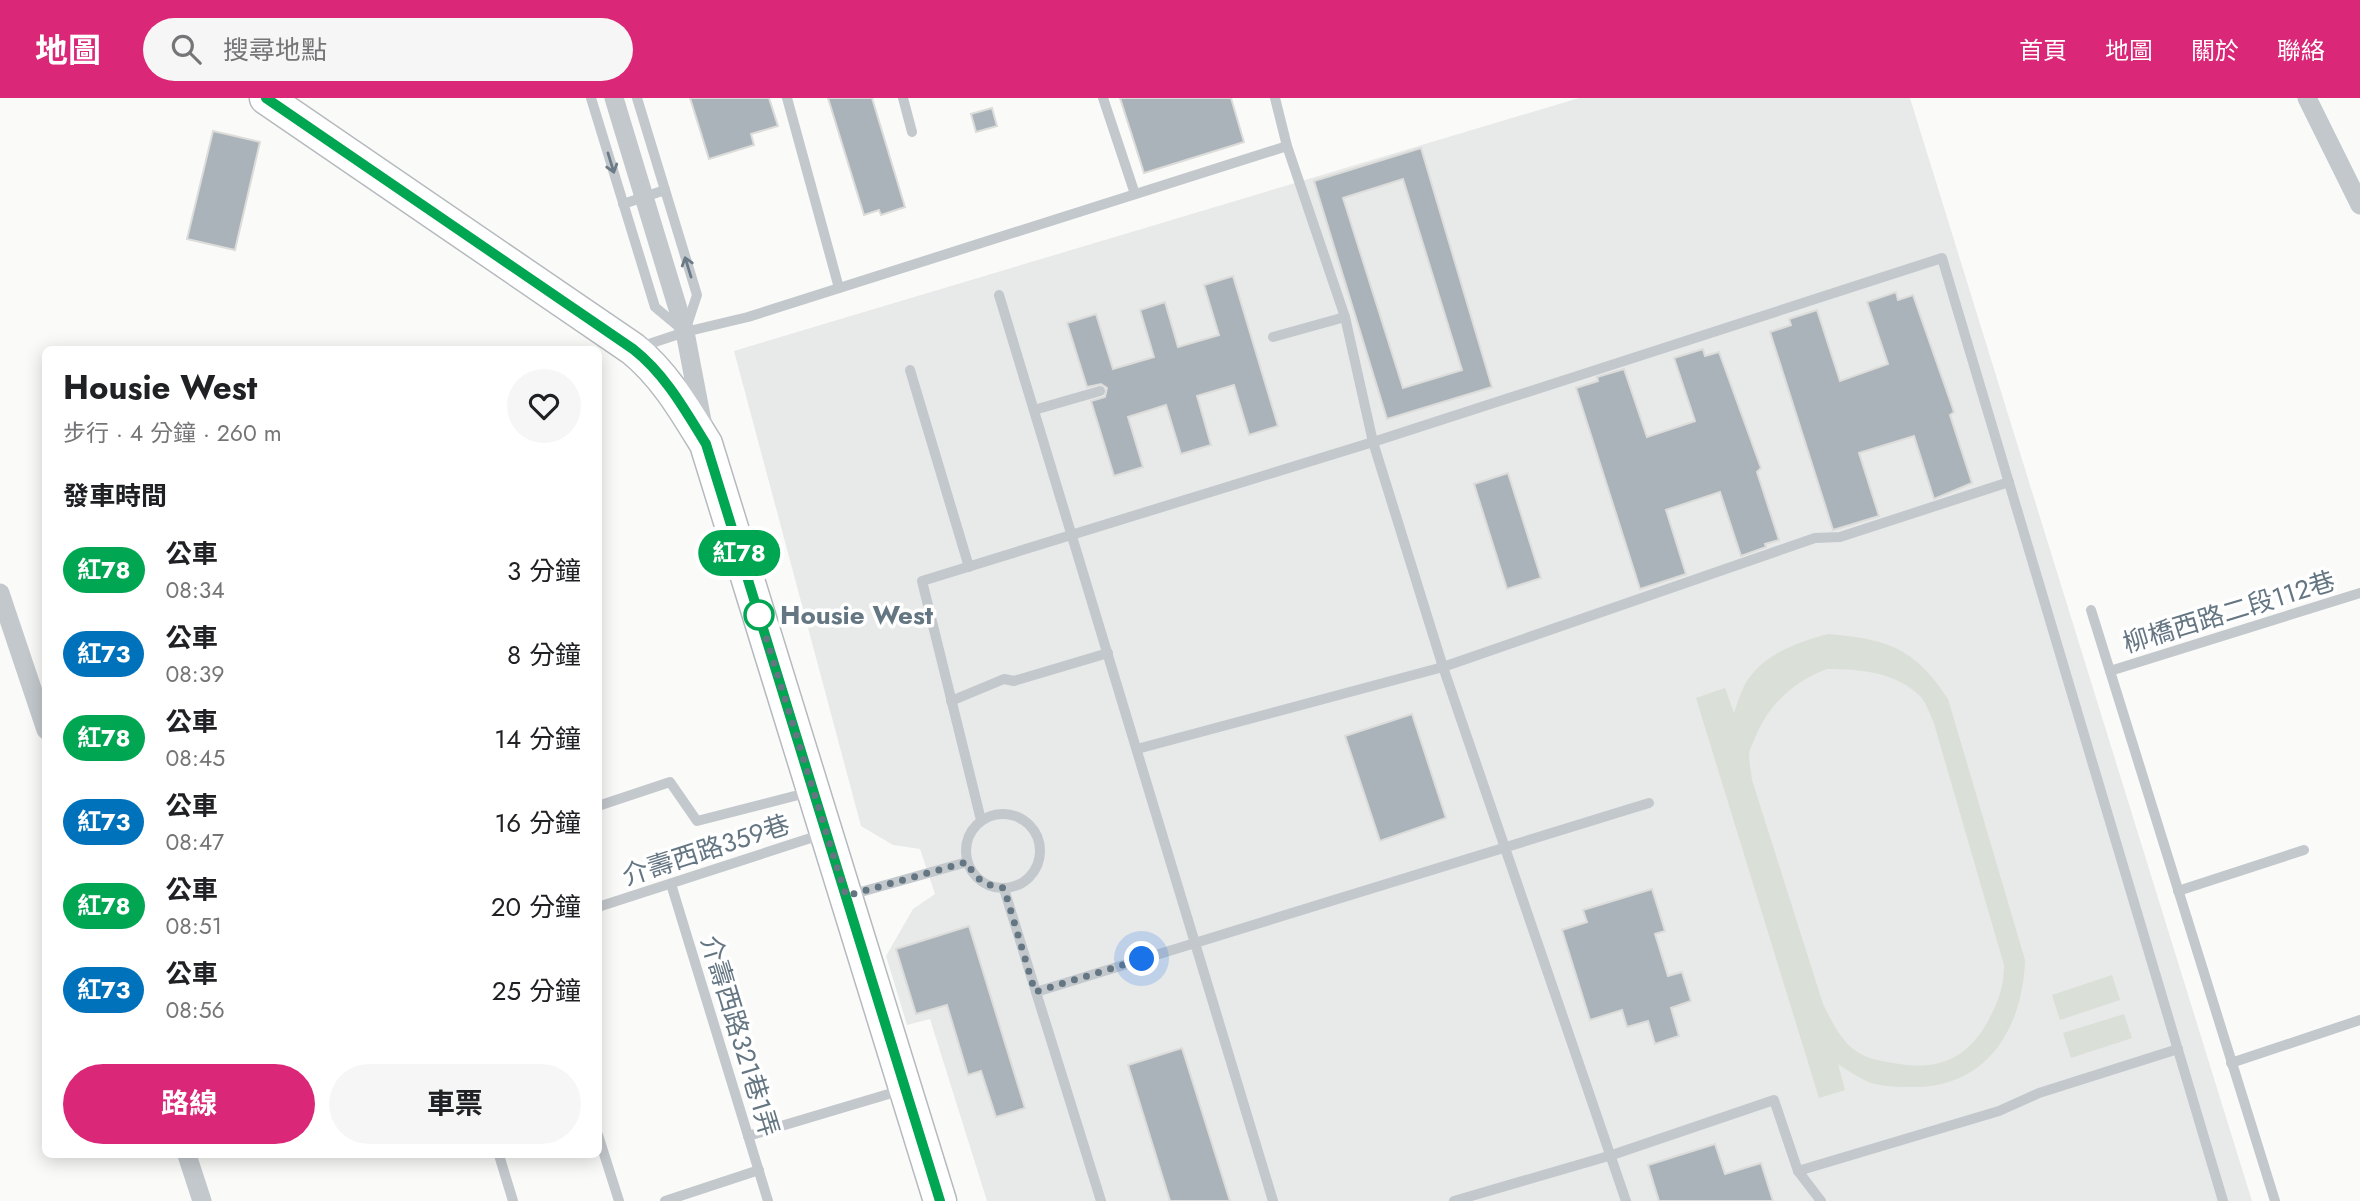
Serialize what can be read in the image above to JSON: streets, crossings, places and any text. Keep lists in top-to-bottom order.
{
  "streets": {
    "lane": ["柳橋西路二段112巷", "介壽西路359巷", "介壽西路321巷1弄"]
  },
  "crossings": [
    ["介壽西路359巷", "介壽西路321巷1弄"]
  ],
  "places": ["Housie West"],
  "lines": ["bus line 紅78"],
  "page": {
    "header": "地圖",
    "search": "搜尋地點",
    "nav": [
      "首頁",
      "地圖",
      "關於",
      "聯絡"
    ],
    "on_map": "紅78",
    "heading": [
      ["Housie West", "步行 · 4 分鐘 · 260 m"],
      "發車時間"
    ],
    "list": [
      {
        "mark": "紅78",
        "name": "公車",
        "note": "08:34",
        "value": "3 分鐘"
      },
      {
        "mark": "紅73",
        "name": "公車",
        "note": "08:39",
        "value": "8 分鐘"
      },
      {
        "mark": "紅78",
        "name": "公車",
        "note": "08:45",
        "value": "14 分鐘"
      },
      {
        "mark": "紅73",
        "name": "公車",
        "note": "08:47",
        "value": "16 分鐘"
      },
      {
        "mark": "紅78",
        "name": "公車",
        "note": "08:51",
        "value": "20 分鐘"
      },
      {
        "mark": "紅73",
        "name": "公車",
        "note": "08:56",
        "value": "25 分鐘"
      }
    ],
    "buttons": ["路線", "車票"]
  }
}
